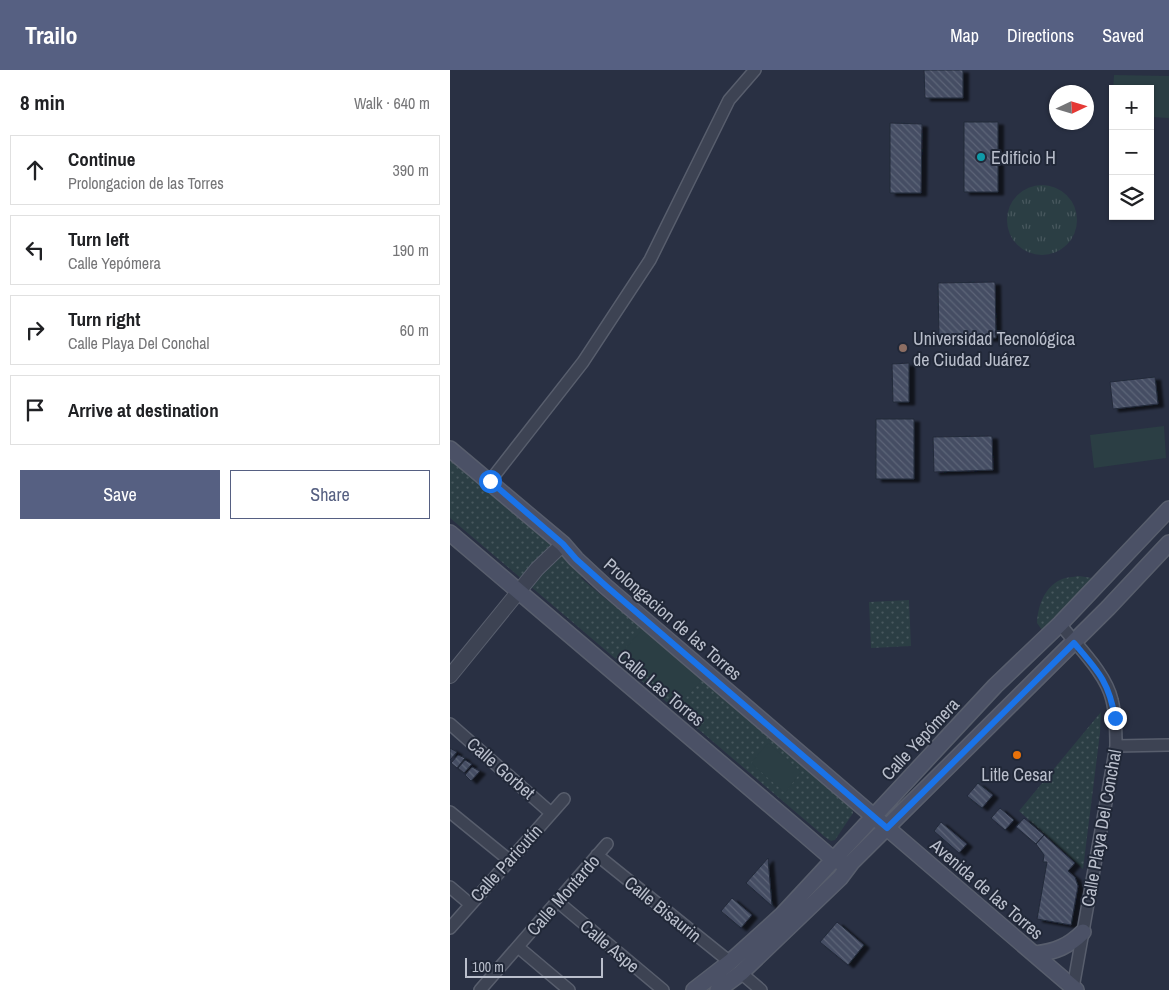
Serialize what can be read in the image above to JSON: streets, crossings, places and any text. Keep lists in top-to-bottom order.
{
  "streets": {
    "main road": [
      "Prolongacion de las Torres",
      "Calle Las Torres",
      "Calle Yepómera",
      "Avenida de las Torres"
    ],
    "street": [
      "Calle Gorbet",
      "Calle Playa Del Conchal",
      "Calle Paricutín",
      "Calle Montardo",
      "Calle Bisaurin",
      "Calle Aspe"
    ]
  },
  "crossings": [
    ["Prolongacion de las Torres", "Calle Yepómera"],
    ["Prolongacion de las Torres", "Avenida de las Torres"],
    ["Calle Las Torres", "Calle Yepómera"],
    ["Calle Yepómera", "Calle Playa Del Conchal"],
    ["Calle Yepómera", "Avenida de las Torres"],
    ["Calle Yepómera", "Calle Bisaurin"],
    ["Calle Gorbet", "Calle Paricutín"],
    ["Calle Playa Del Conchal", "Avenida de las Torres"],
    ["Calle Montardo", "Calle Bisaurin"],
    ["Calle Montardo", "Calle Aspe"]
  ],
  "places": ["Edificio H", "Universidad Tecnológica de Ciudad Juárez", "Litle Cesar"],
  "scale_bar": "100 m",
  "north": "right",
  "page": {
    "header": "Trailo",
    "nav": ["Map", "Directions", "Saved"],
    "heading": ["8 min", "Walk · 640 m"],
    "map_buttons": ["+", "−"],
    "list": [
      ["Continue", "Prolongacion de las Torres", "390 m"],
      ["Turn left", "Calle Yepómera", "190 m"],
      ["Turn right", "Calle Playa Del Conchal", "60 m"],
      "Arrive at destination"
    ],
    "buttons": ["Save", "Share"],
    "scale": "100 m"
  }
}
